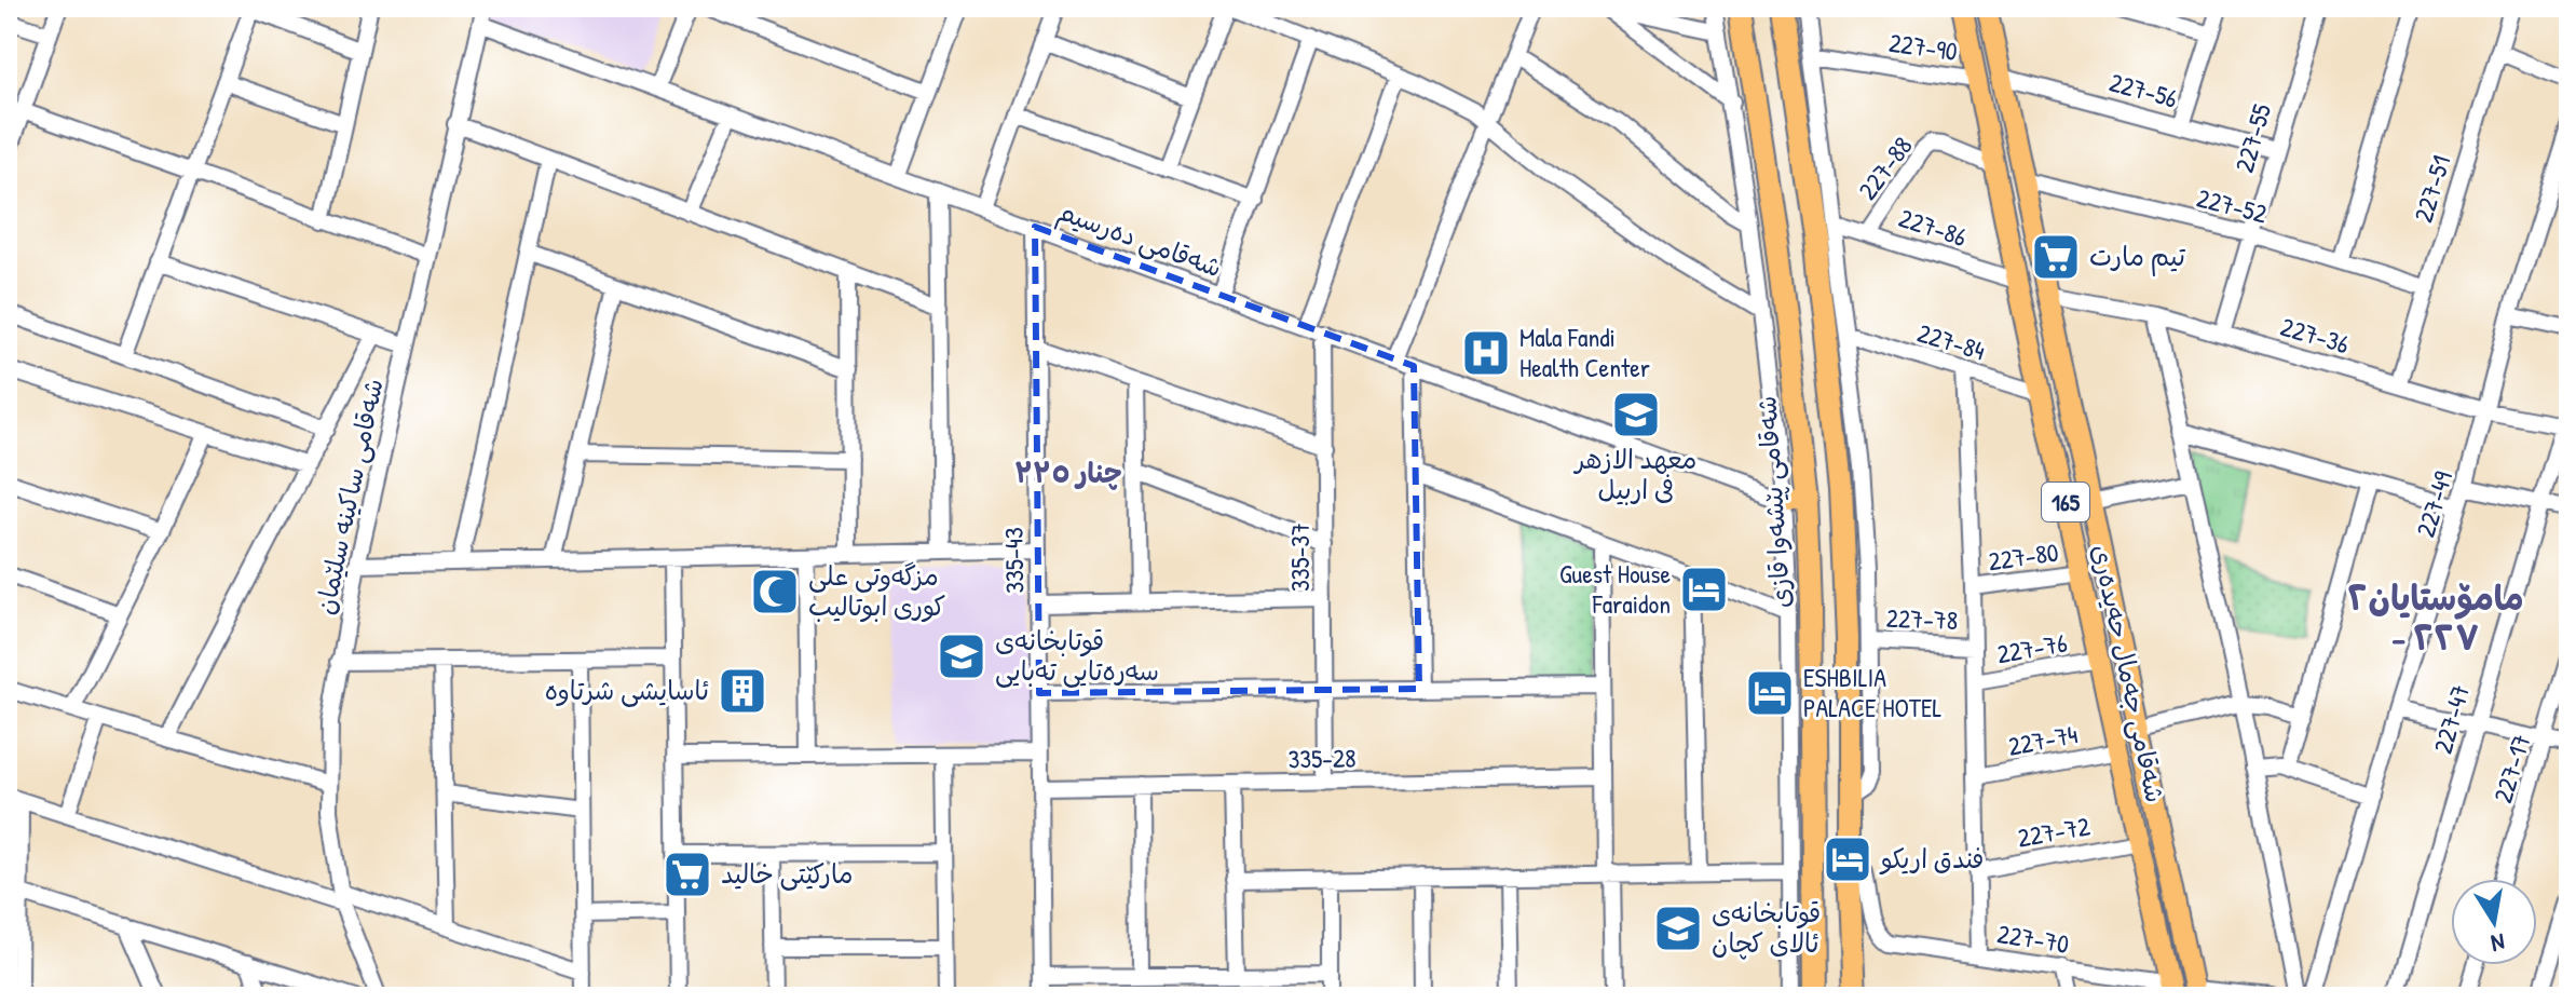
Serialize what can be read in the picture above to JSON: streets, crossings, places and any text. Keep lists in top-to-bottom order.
{
  "streets": {
    "highway": ["شەقامی پێشەوا قازی"],
    "main road": ["165", "شەقامی جەمال حەیدەری"],
    "street": [
      "227-90",
      "227-56",
      "227-55",
      "227-88",
      "227-51",
      "227-52",
      "227-86",
      "شەقامی دەرسیم",
      "227-36",
      "227-84",
      "شەقامی ساکینە سلێمان",
      "227-49",
      "335-37",
      "227-80",
      "335-43",
      "227-78",
      "227-76",
      "227-47",
      "227-74",
      "335-28",
      "227-17",
      "227-72",
      "227-70"
    ]
  },
  "crossings": [
    ["227-90", "شەقامی جەمال حەیدەری"],
    ["227-56", "227-55"],
    ["227-56", "شەقامی جەمال حەیدەری"],
    ["227-55", "227-52"],
    ["227-55", "227-36"],
    ["227-88", "227-86"],
    ["227-88", "شەقامی جەمال حەیدەری"],
    ["227-51", "227-52"],
    ["227-51", "227-36"],
    ["227-52", "شەقامی جەمال حەیدەری"],
    ["227-86", "شەقامی جەمال حەیدەری"],
    ["شەقامی دەرسیم", "شەقامی ساکینە سلێمان"],
    ["شەقامی دەرسیم", "335-37"],
    ["شەقامی دەرسیم", "335-43"],
    ["227-36", "227-49"],
    ["227-36", "شەقامی جەمال حەیدەری"],
    ["227-36", "227-47"],
    ["227-84", "شەقامی جەمال حەیدەری"],
    ["335-37", "335-28"],
    ["227-80", "شەقامی جەمال حەیدەری"],
    ["335-43", "335-28"],
    ["227-76", "شەقامی جەمال حەیدەری"],
    ["شەقامی جەمال حەیدەری", "227-74"],
    ["شەقامی جەمال حەیدەری", "227-72"],
    ["شەقامی جەمال حەیدەری", "227-70"]
  ],
  "districts": ["چنار ٣٣٥", "مامۆستایان٢ - ٢٢٧"],
  "places": {
    "supermarket": ["تیم مارت", "مارکێتی خالید"],
    "hospital": ["Mala Fandi Health Center"],
    "school or university": ["معهد الازهر فی اربیل", "قوتابخانەی سەرەتایی تەبایی", "قوتابخانەی ئالای کچان"],
    "hotel": ["Guest House Faraidon", "ESHBILIA PALACE HOTEL", "فندق اريكو"],
    "mosque": ["مزگەوتی علی کوری ابوتالیب"],
    "building": ["ئاسایشی شرتاوە"]
  },
  "north": "bottom"
}
